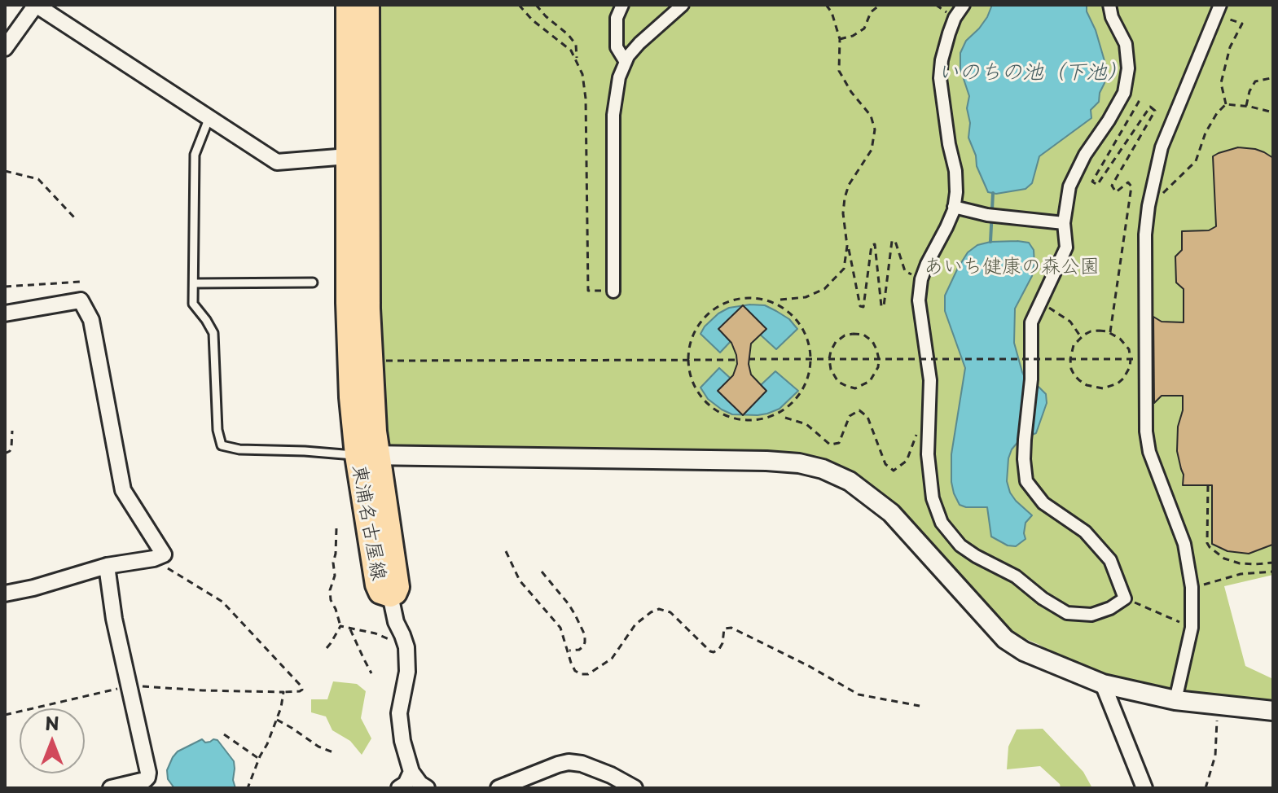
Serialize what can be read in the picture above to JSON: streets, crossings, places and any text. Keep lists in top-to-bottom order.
{
  "streets": {
    "main road": ["東浦名古屋線"]
  },
  "water": ["いのちの池（下池）"],
  "parks": ["あいち健康の森公園"],
  "north": "top"
}
